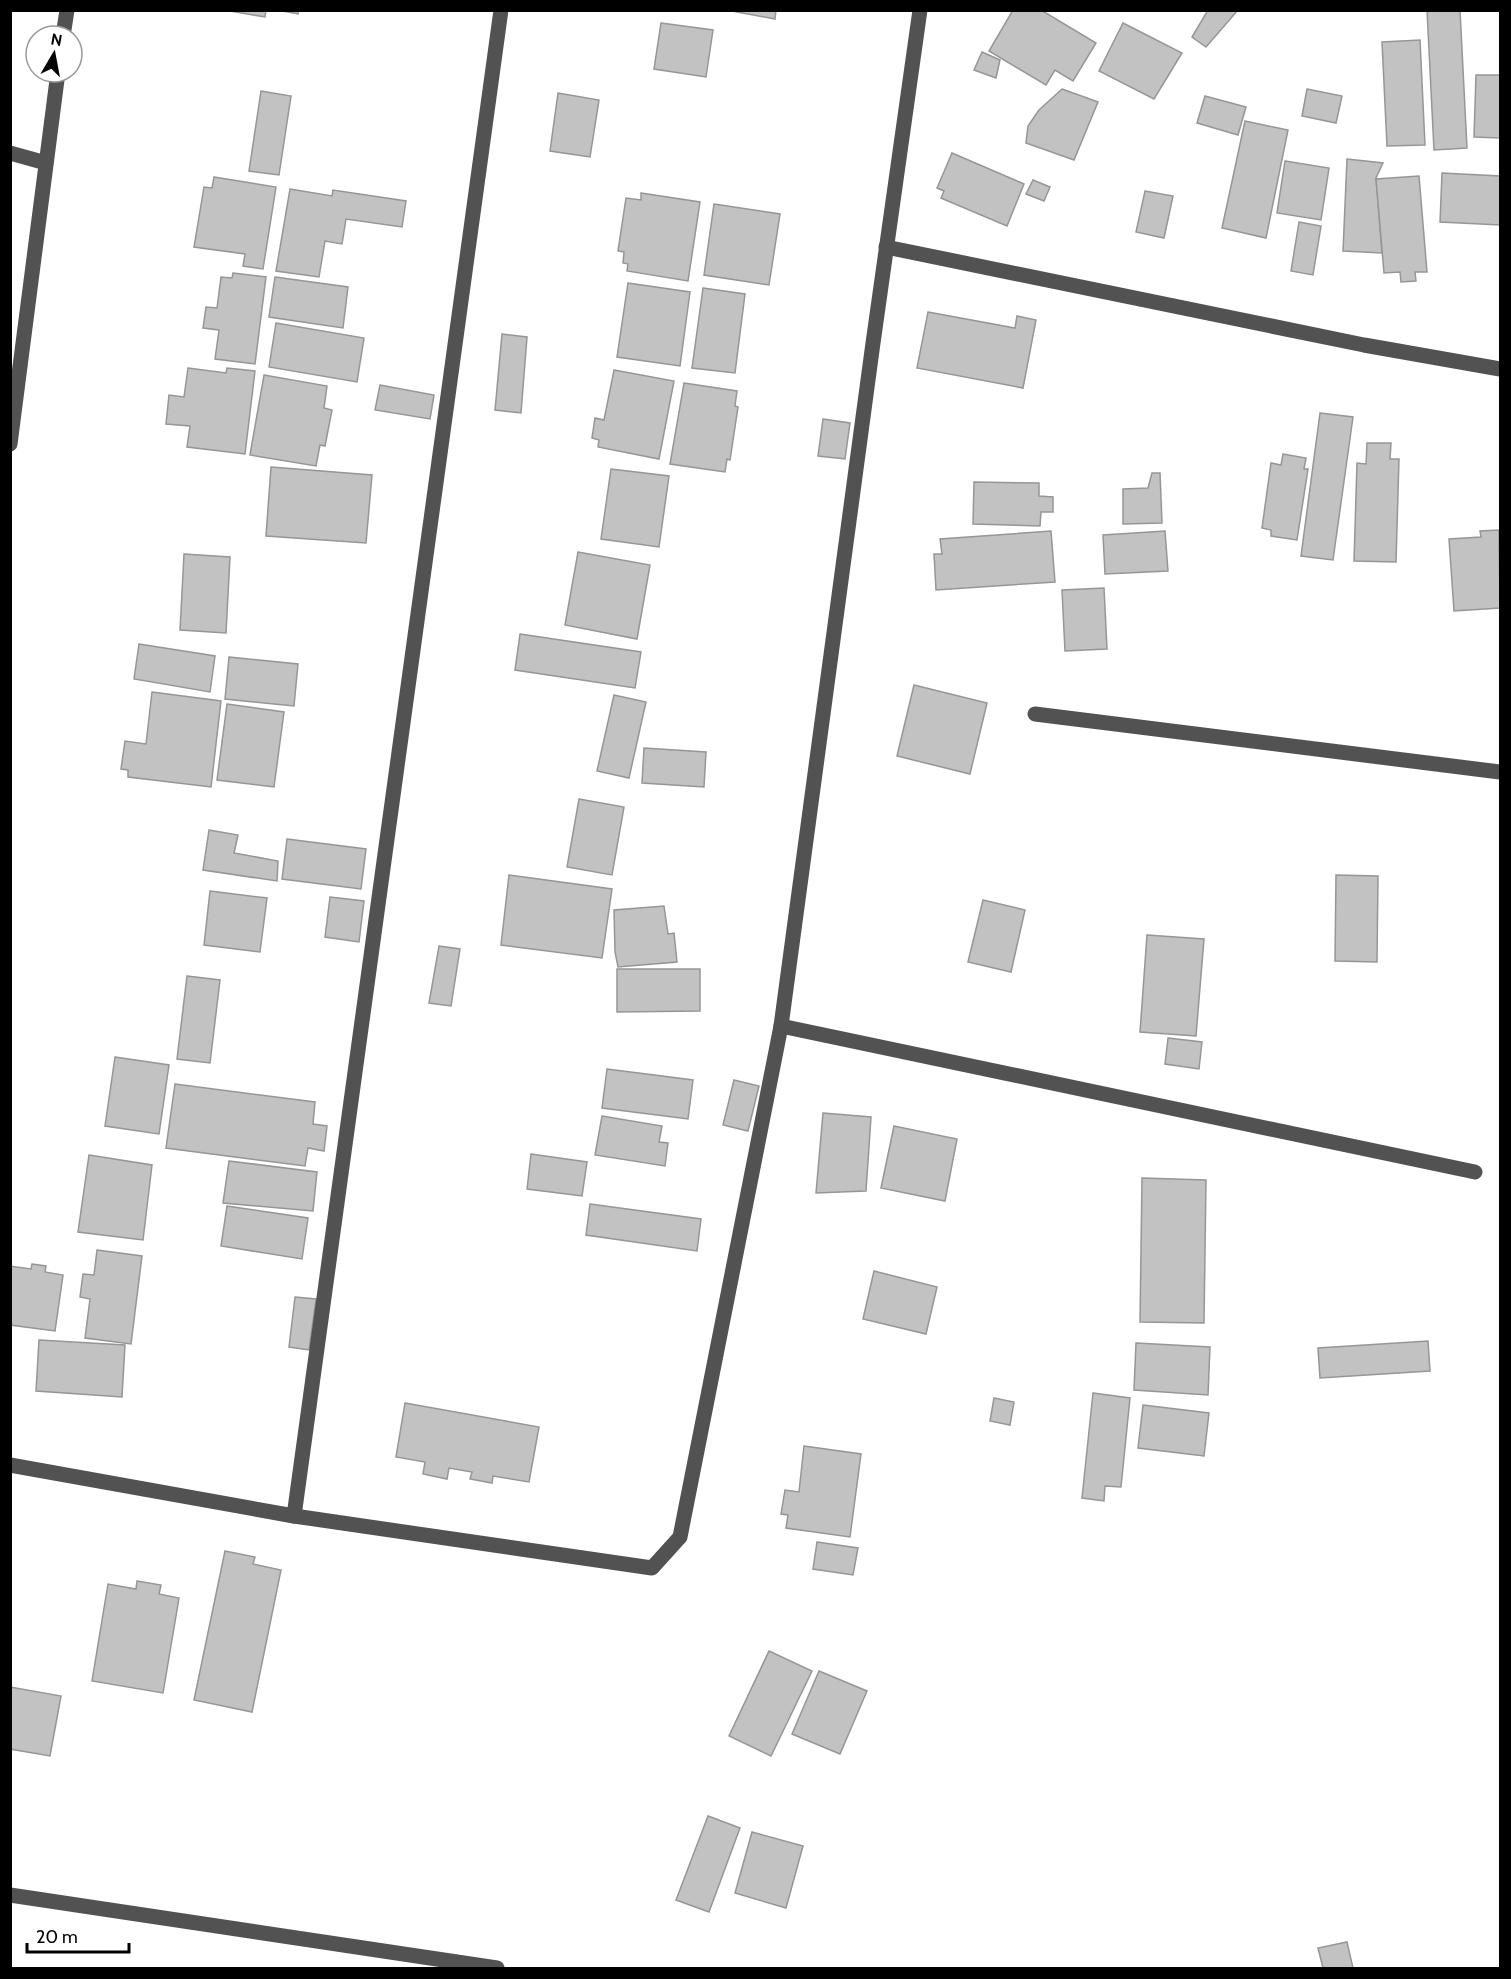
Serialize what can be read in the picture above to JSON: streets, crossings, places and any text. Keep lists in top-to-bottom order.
{
  "scale_bar": "20 m",
  "north": "top"
}
